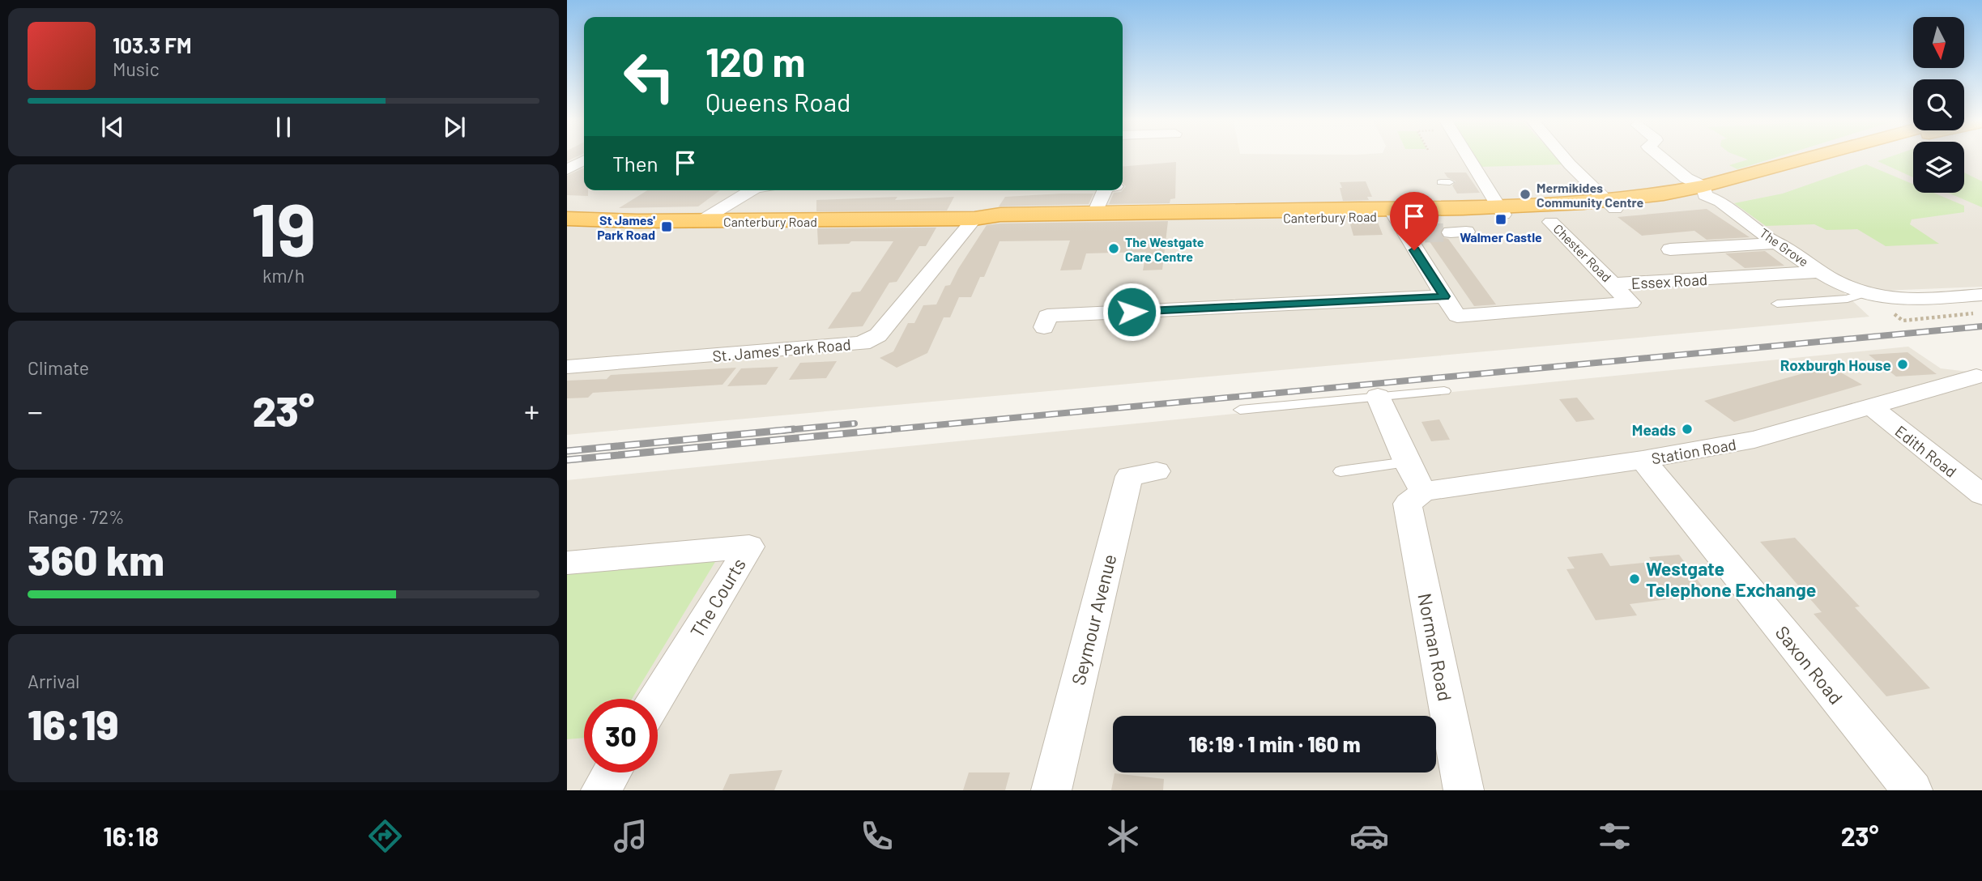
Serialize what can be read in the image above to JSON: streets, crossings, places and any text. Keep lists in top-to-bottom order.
{
  "streets": {
    "highway": ["Canterbury Road"],
    "street": [
      "The Grove",
      "Chester Road",
      "Essex Road",
      "St. James' Park Road",
      "Station Road",
      "Edith Road",
      "The Courts",
      "Seymour Avenue",
      "Norman Road",
      "Saxon Road"
    ]
  },
  "crossings": [
    ["Canterbury Road", "The Grove"],
    ["Canterbury Road", "St. James' Park Road"],
    ["The Grove", "Essex Road"],
    ["Chester Road", "Essex Road"],
    ["Station Road", "Edith Road"],
    ["Station Road", "Norman Road"],
    ["Station Road", "Saxon Road"]
  ],
  "places": {
    "other": [
      "Mermikides Community Centre",
      "The Westgate Care Centre",
      "Roxburgh House",
      "Meads",
      "Westgate Telephone Exchange"
    ],
    "transit": ["Walmer Castle", "St James' Park Road"]
  },
  "north": "bottom",
  "page": {
    "turn": ["120 m", "Queens Road"],
    "song": ["103.3 FM", "Music"],
    "then": "Then",
    "tile": [
      ["19", "km/h"],
      "Climate",
      ["Range · 72%", "360 km"],
      ["Arrival", "16:19"]
    ],
    "heat": ["−", "23°", "+"],
    "limit": "30",
    "trip": "16:19 · 1 min · 160 m",
    "tabs": ["16:18", "23°"]
  }
}
